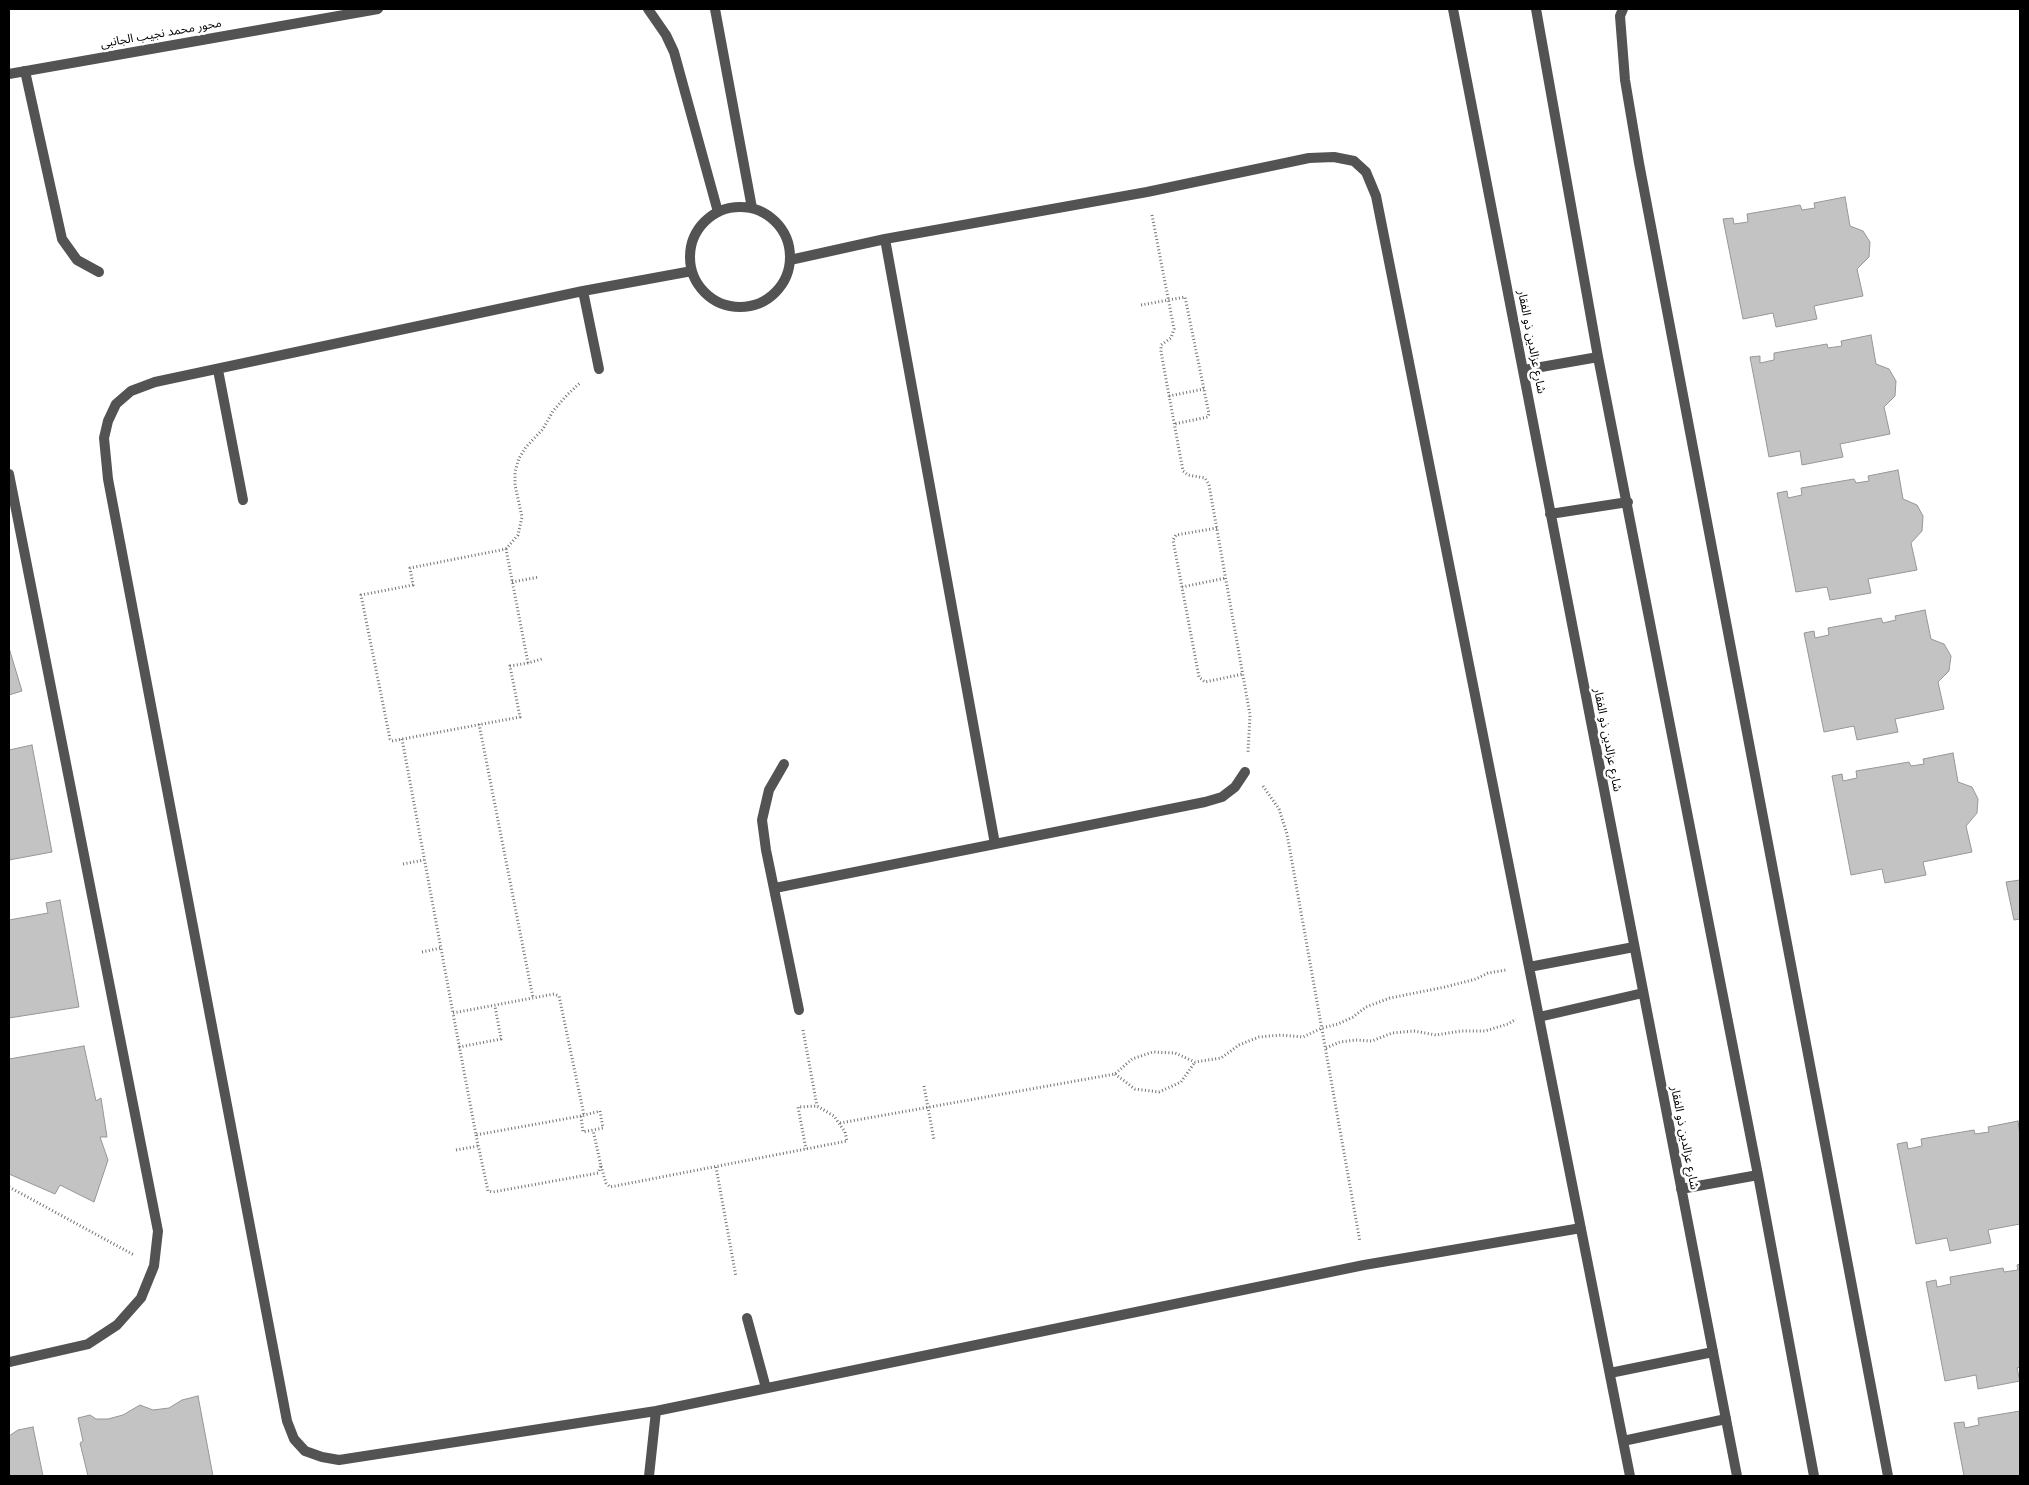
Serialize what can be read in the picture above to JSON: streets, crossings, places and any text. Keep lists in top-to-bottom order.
{
  "streets": {
    "street": ["محور محمد نجيب الجانبى", "شارع عزالدين ذو الفقار"]
  }
}
